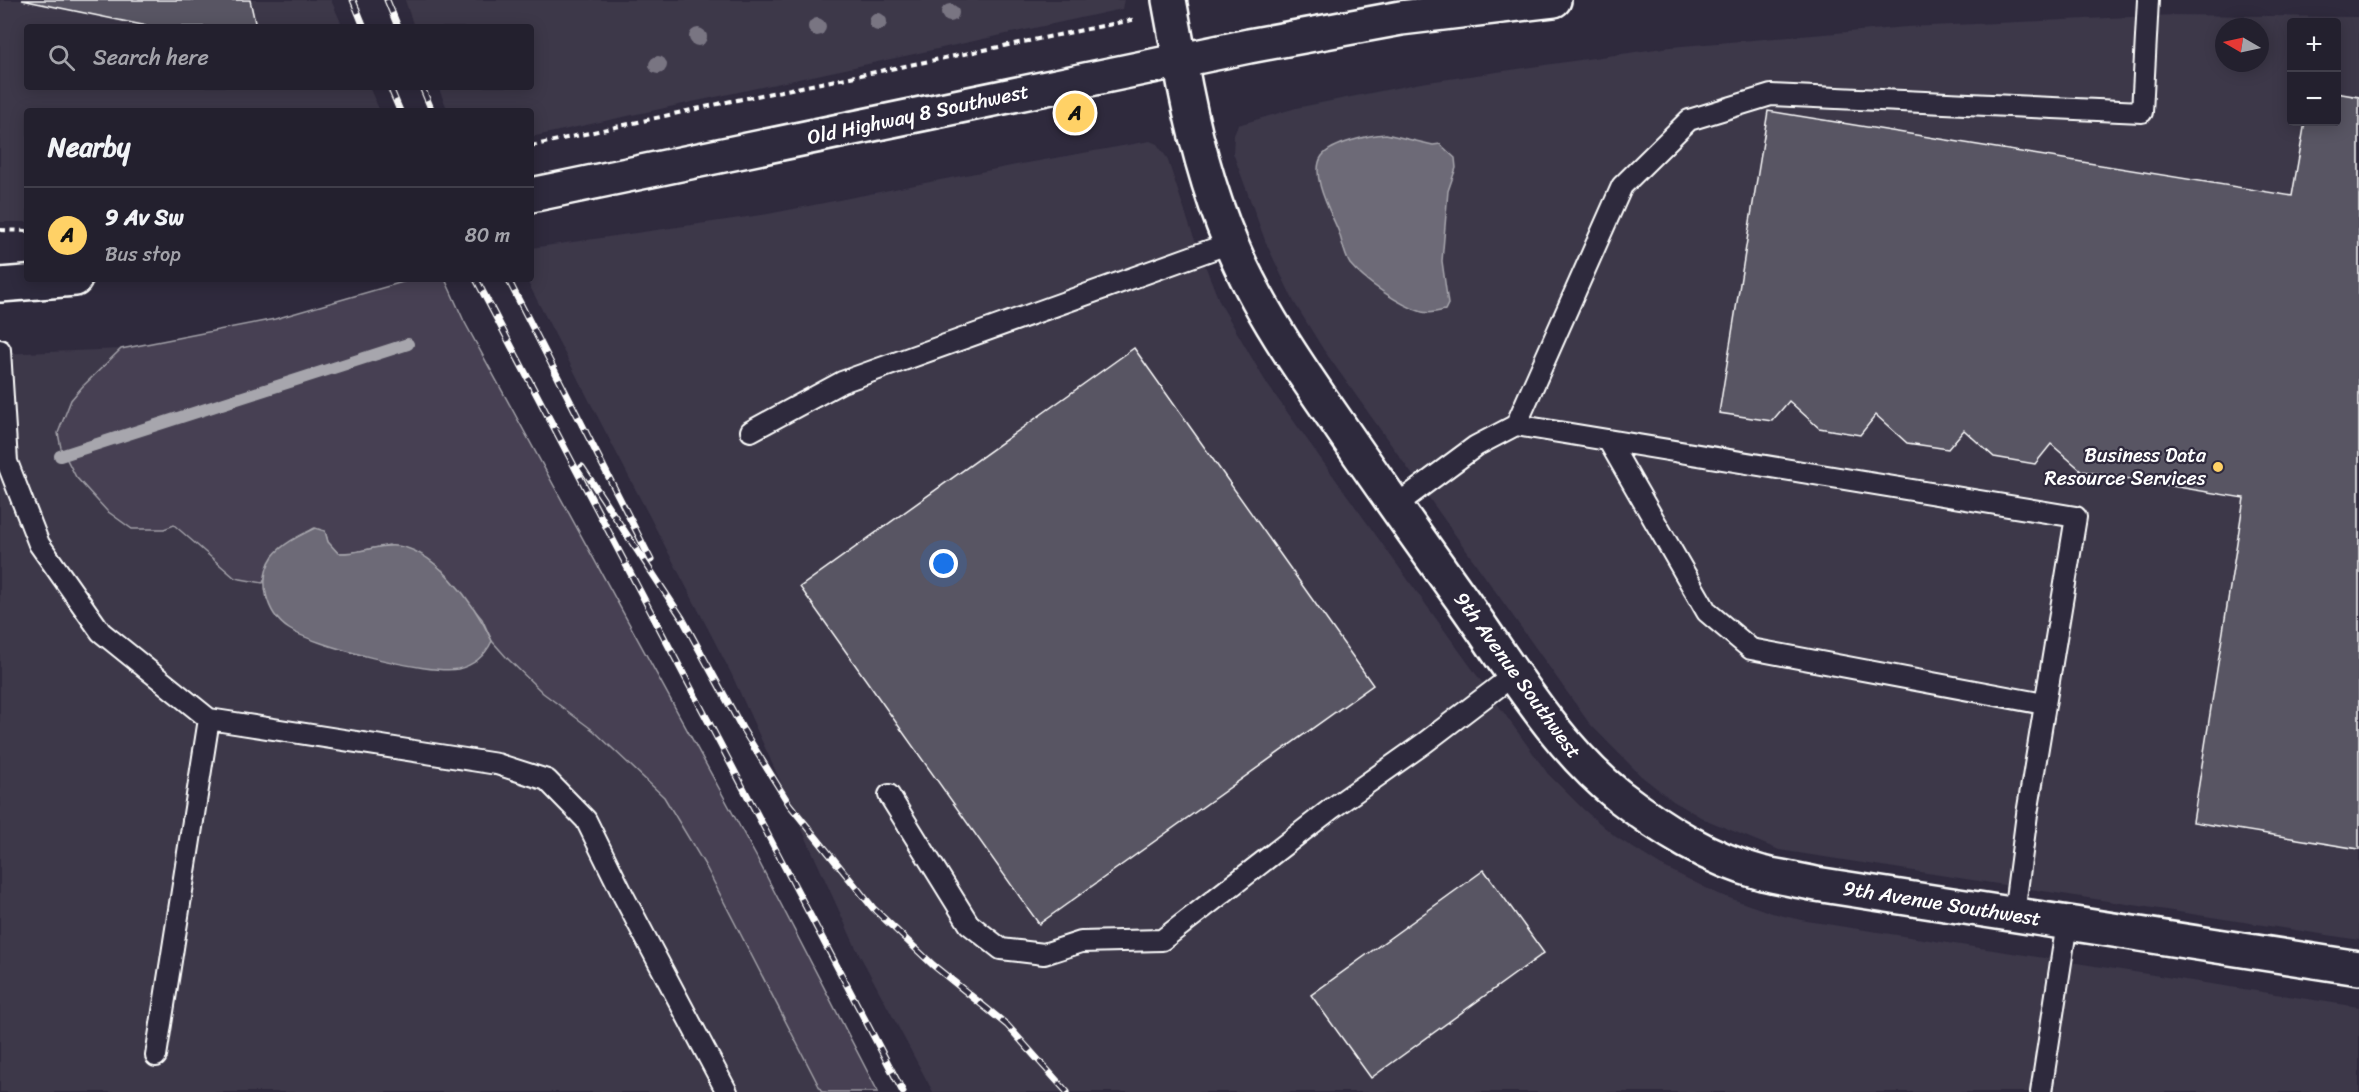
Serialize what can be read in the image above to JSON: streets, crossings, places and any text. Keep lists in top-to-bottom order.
{
  "streets": {
    "street": ["Old Highway 8 Southwest", "9th Avenue Southwest"]
  },
  "crossings": [
    ["Old Highway 8 Southwest", "9th Avenue Southwest"]
  ],
  "places": ["Business Data Resource Services"],
  "north": "left",
  "page": {
    "map_buttons": ["+", "−"],
    "search": "Search here",
    "pins": "A",
    "heading": "Nearby",
    "list": [
      {
        "mark": "A",
        "name": "9 Av Sw",
        "note": "Bus stop",
        "value": "80 m"
      }
    ]
  }
}
